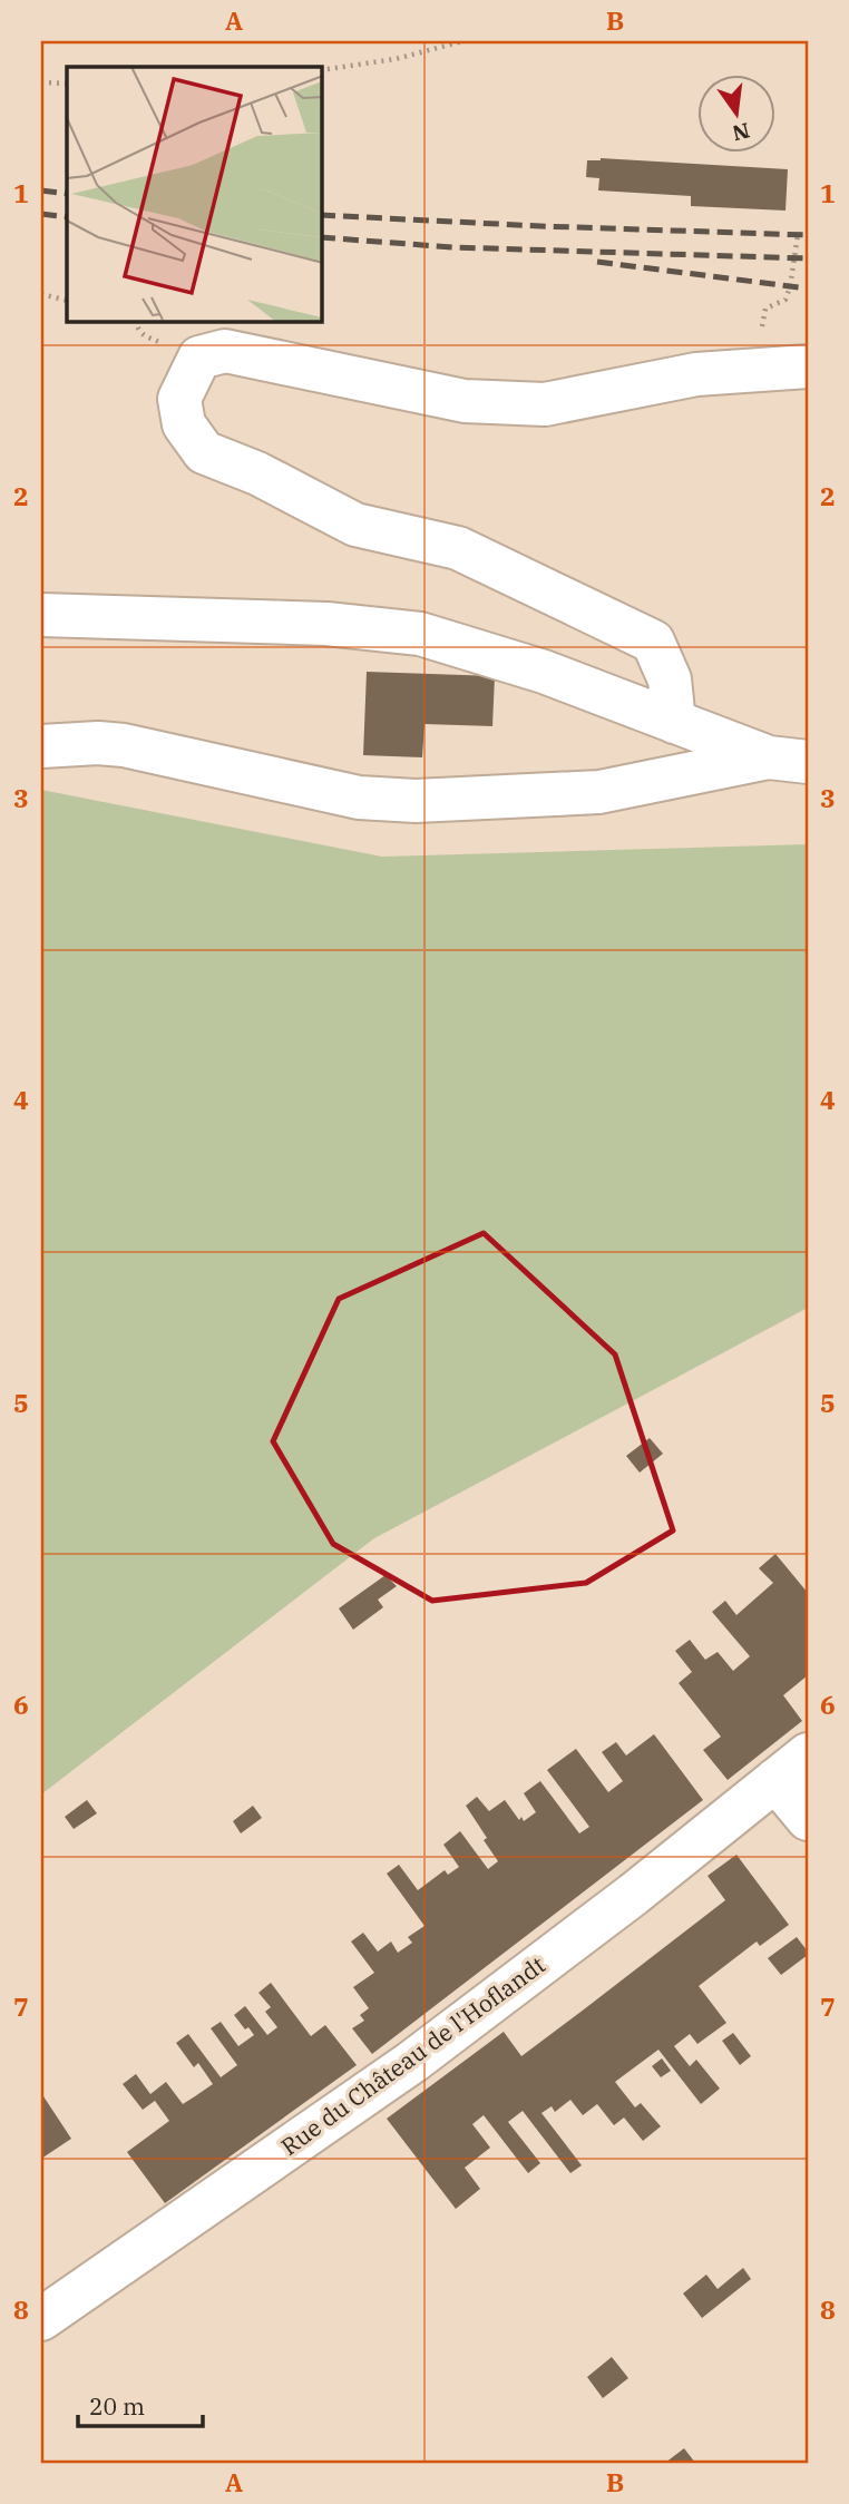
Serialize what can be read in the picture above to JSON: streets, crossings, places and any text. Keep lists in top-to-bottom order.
{
  "streets": {
    "street": ["Rue du Château de l'Hoflandt"]
  },
  "scale_bar": "20 m",
  "north": "bottom",
  "grid": {
    "columns": ["A", "B"],
    "rows": [
      "1",
      "2",
      "3",
      "4",
      "5",
      "6",
      "7",
      "8"
    ]
  }
}
